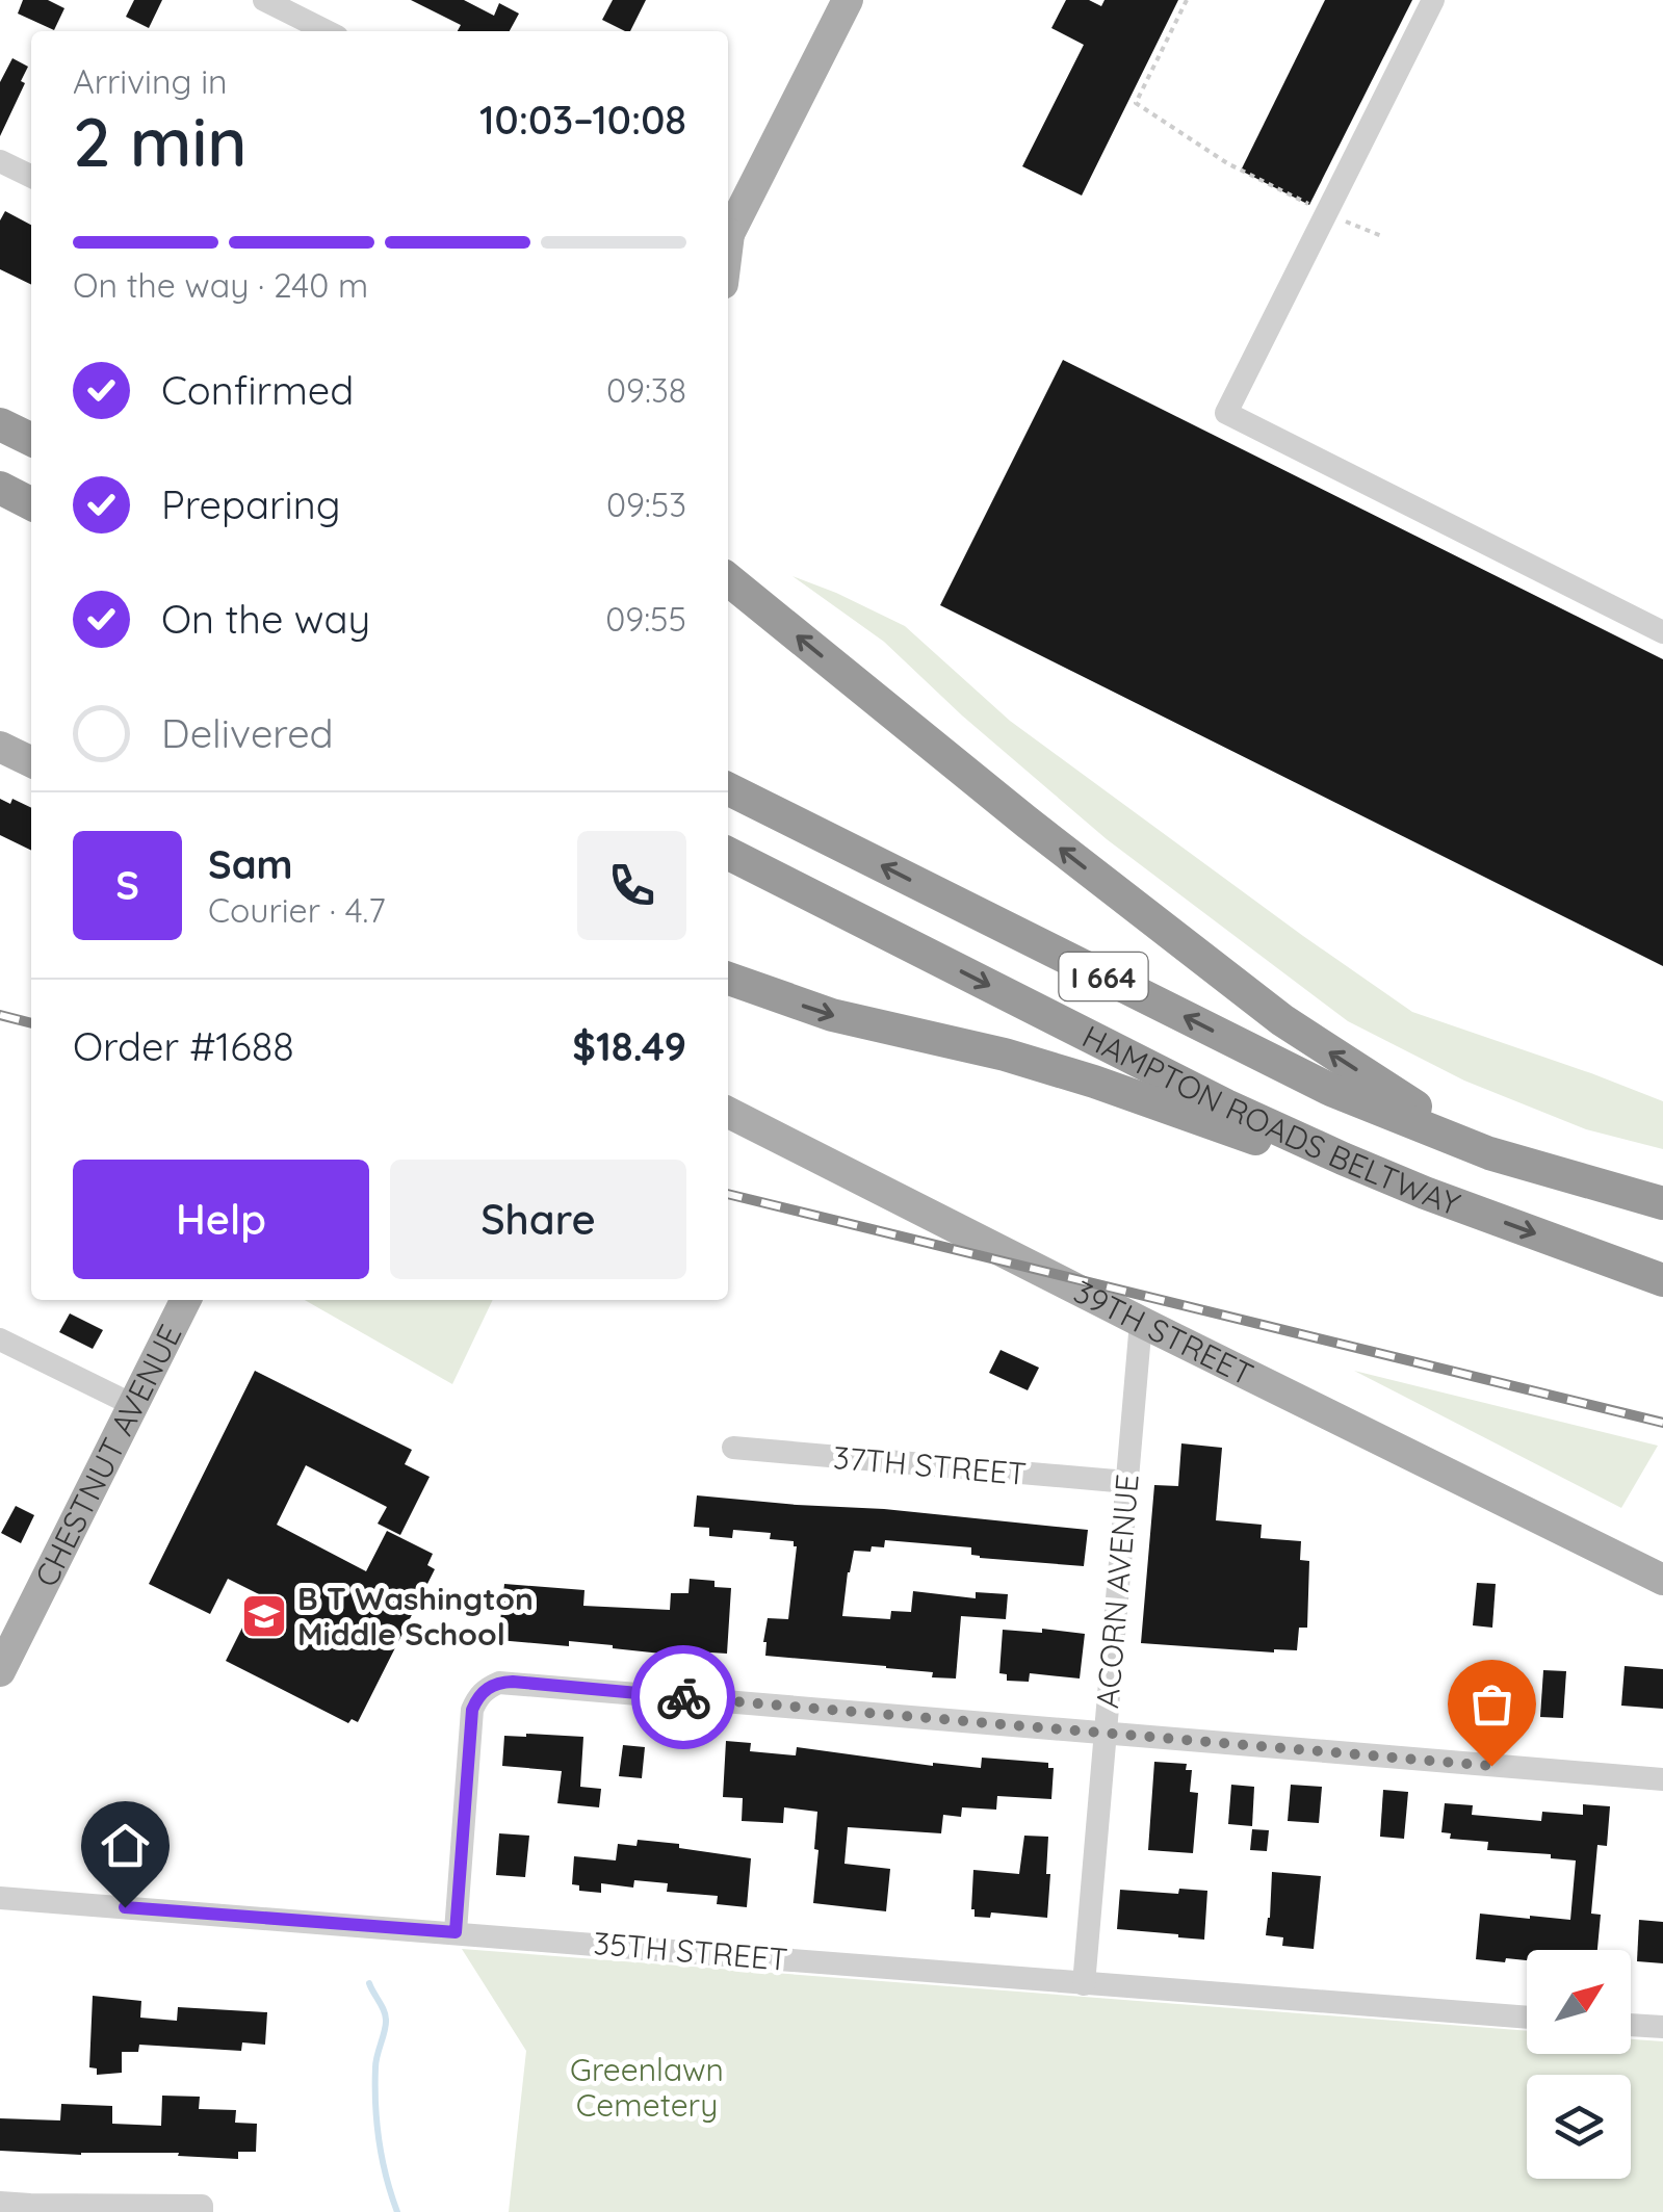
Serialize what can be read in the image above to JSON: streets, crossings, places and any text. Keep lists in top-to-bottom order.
{
  "streets": {
    "highway": ["I 664", "HAMPTON ROADS BELTWAY"],
    "main road": ["39TH STREET", "CHESTNUT AVENUE"],
    "street": ["37TH STREET", "ACORN AVENUE", "35TH STREET"]
  },
  "crossings": [
    ["39TH STREET", "ACORN AVENUE"],
    ["37TH STREET", "ACORN AVENUE"],
    ["ACORN AVENUE", "35TH STREET"]
  ],
  "parks": ["Greenlawn Cemetery"],
  "places": {
    "school or university": ["B T Washington Middle School"]
  },
  "north": "top right",
  "page": {
    "heading": ["2 min", "Arriving in", "10:03–10:08"],
    "panel": [
      "Sam",
      "Courier · 4.7",
      "Order #1688",
      "$18.49"
    ],
    "bar": "On the way · 240 m",
    "list": [
      ["Confirmed", "09:38"],
      ["Preparing", "09:53"],
      ["On the way", "09:55"],
      "Delivered"
    ],
    "round": "S",
    "buttons": ["Help", "Share"]
  }
}
